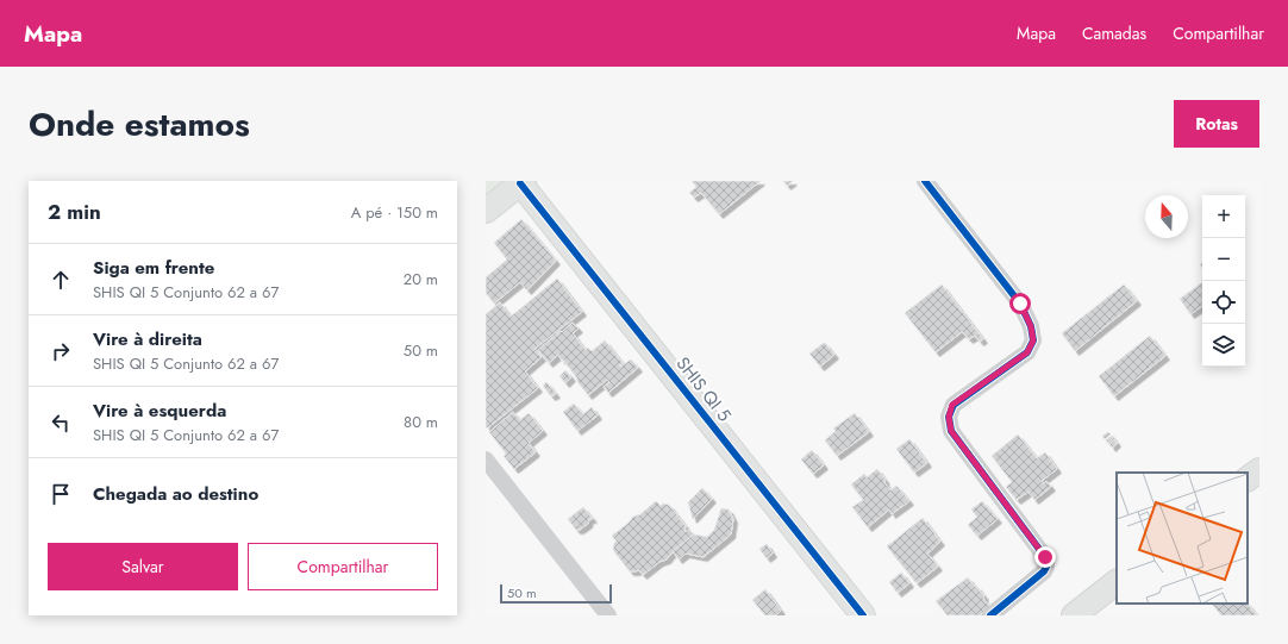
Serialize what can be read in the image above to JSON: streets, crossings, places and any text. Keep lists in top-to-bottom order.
{
  "streets": {
    "street": ["SHIS QI 5"]
  },
  "scale_bar": "50 m",
  "north": "top",
  "page": {
    "header": "Mapa",
    "nav": ["Mapa", "Camadas", "Compartilhar"],
    "title": "Onde estamos",
    "buttons": [
      "Rotas",
      ["Salvar", "Compartilhar"]
    ],
    "heading": ["2 min", "A pé · 150 m"],
    "map_buttons": ["+", "−"],
    "list": [
      ["Siga em frente", "SHIS QI 5 Conjunto 62 a 67", "20 m"],
      ["Vire à direita", "SHIS QI 5 Conjunto 62 a 67", "50 m"],
      ["Vire à esquerda", "SHIS QI 5 Conjunto 62 a 67", "80 m"],
      "Chegada ao destino"
    ],
    "scale": "50 m"
  }
}
